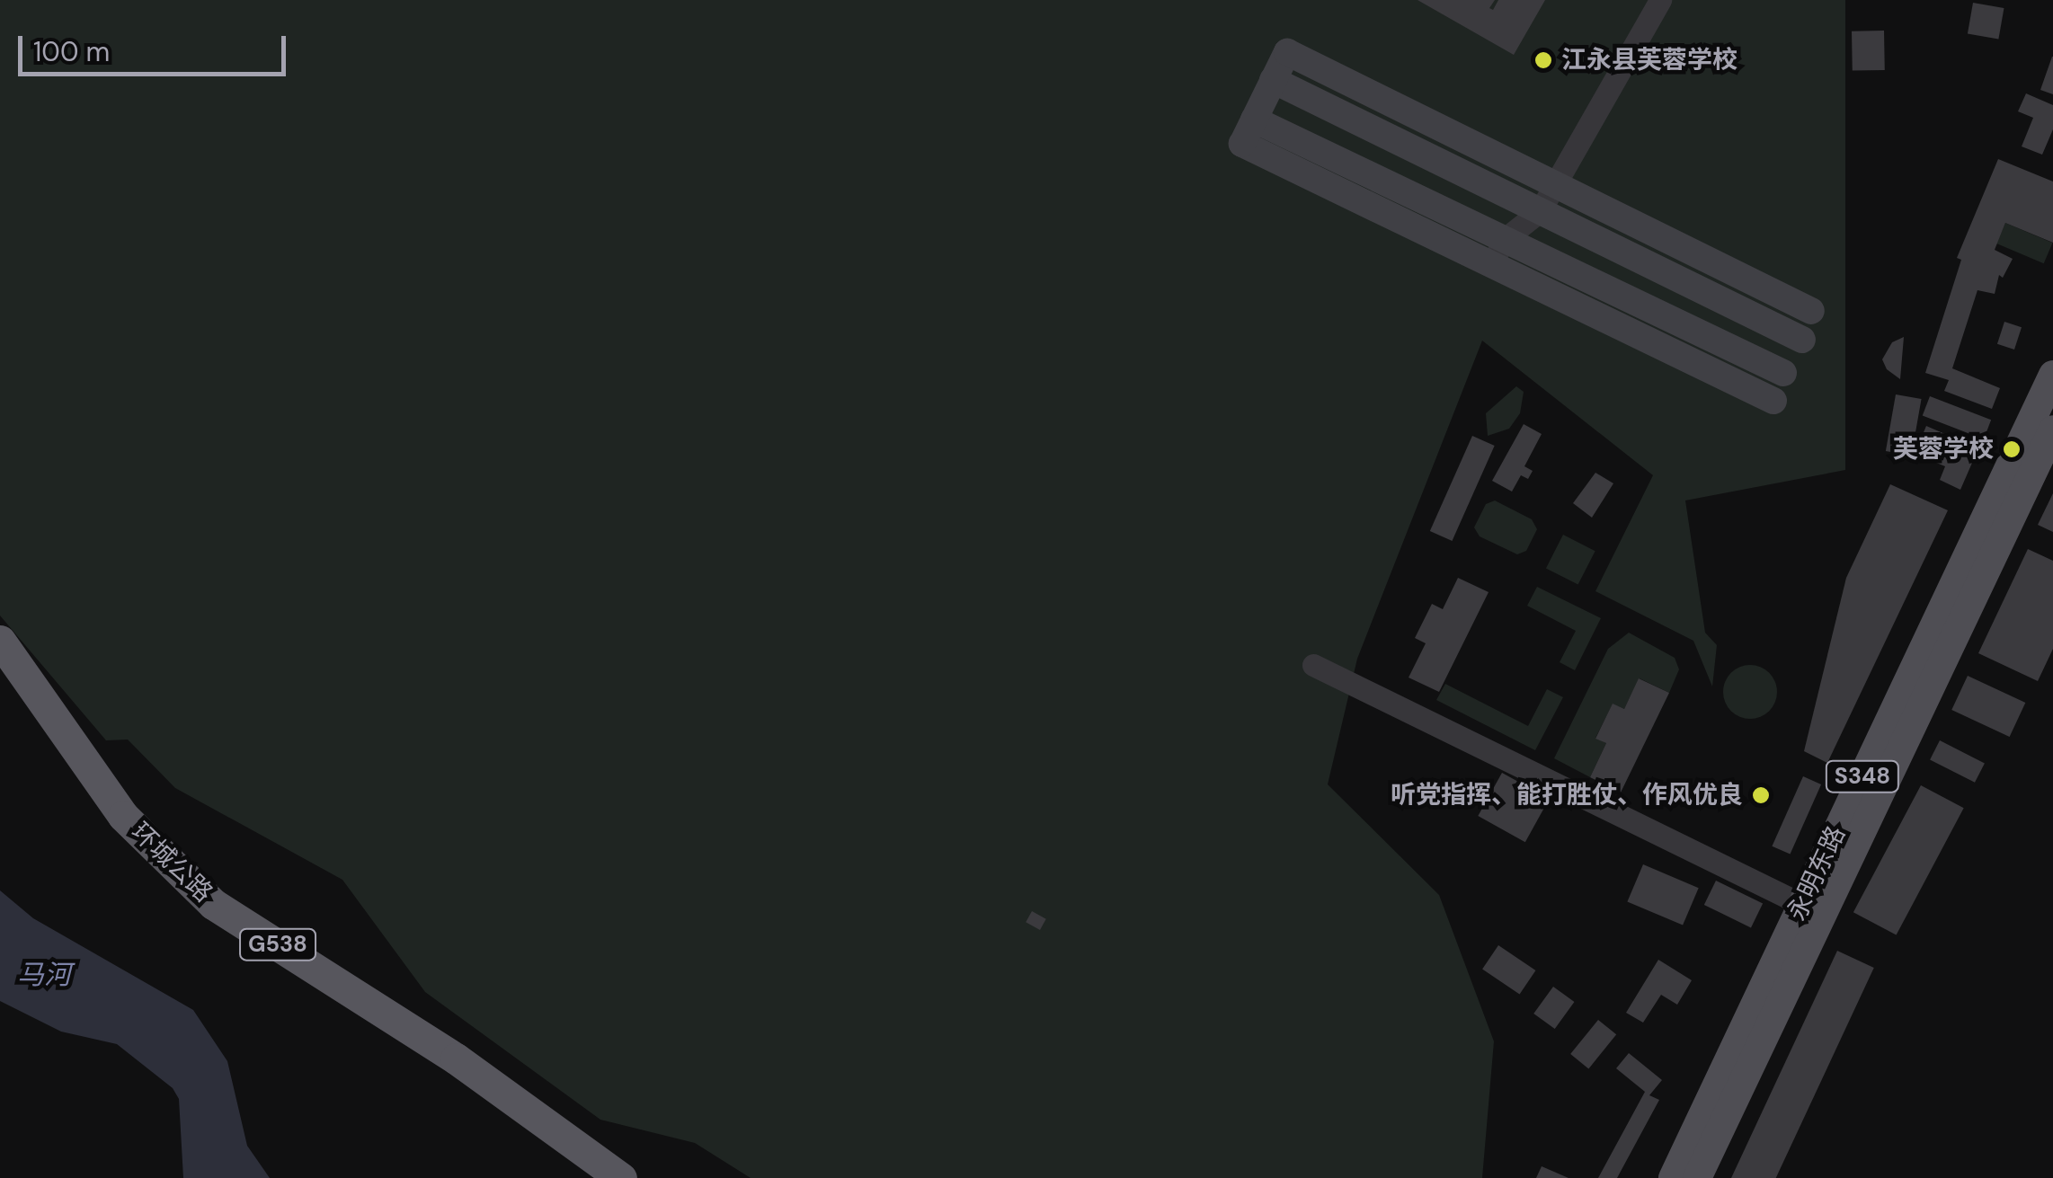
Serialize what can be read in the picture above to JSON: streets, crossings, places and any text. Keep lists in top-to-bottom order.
{
  "streets": {
    "highway": ["环城公路", "G538"],
    "main road": ["S348", "永明东路"]
  },
  "water": ["马河"],
  "places": ["江永县芙蓉学校", "芙蓉学校", "听党指挥、能打胜仗、作风优良"],
  "scale_bar": "100 m"
}
